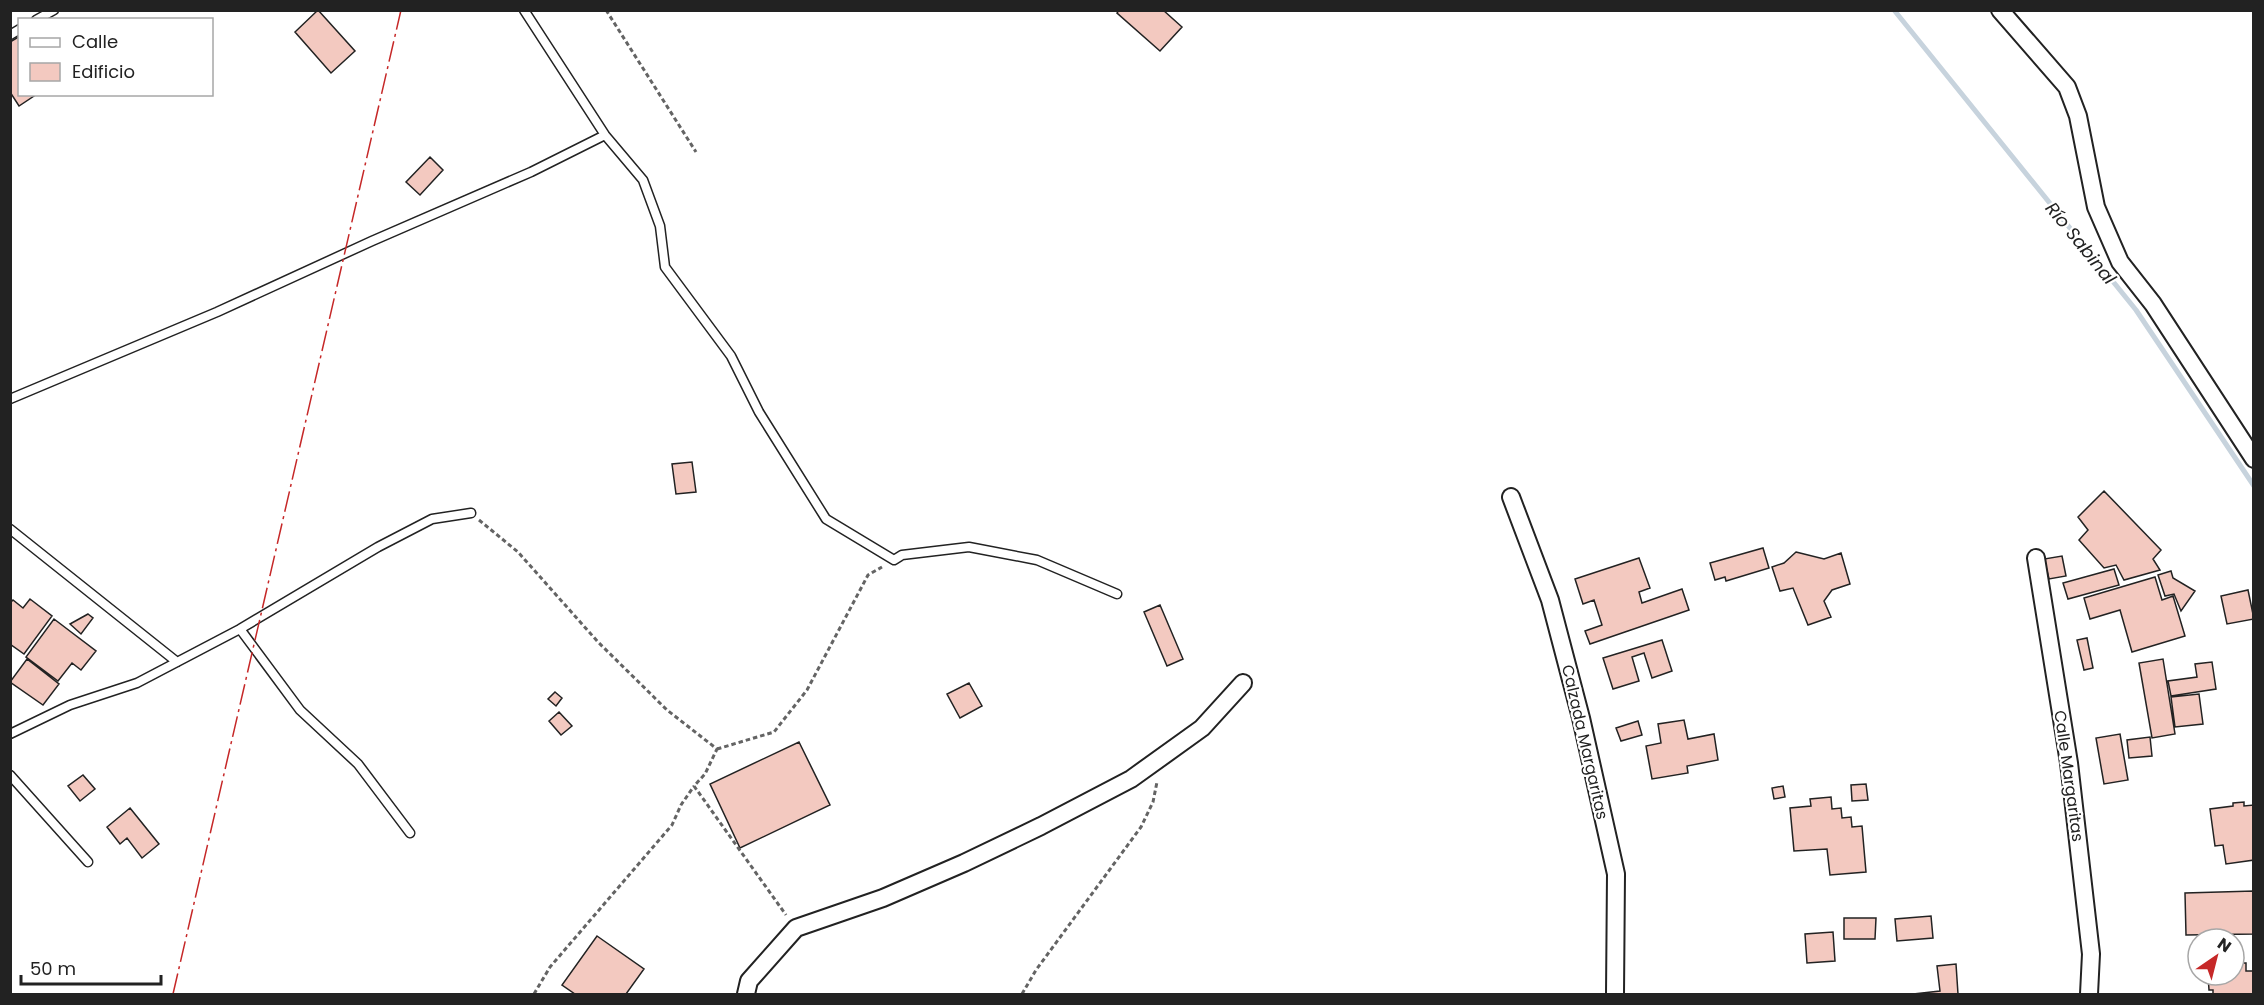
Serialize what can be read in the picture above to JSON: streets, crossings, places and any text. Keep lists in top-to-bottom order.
{
  "streets": {
    "street": ["Calzada Margaritas", "Calle Margaritas"]
  },
  "water": ["Río Sabinal"],
  "legend": ["Calle", "Edificio"],
  "scale_bar": "50 m",
  "north": "top right"
}
